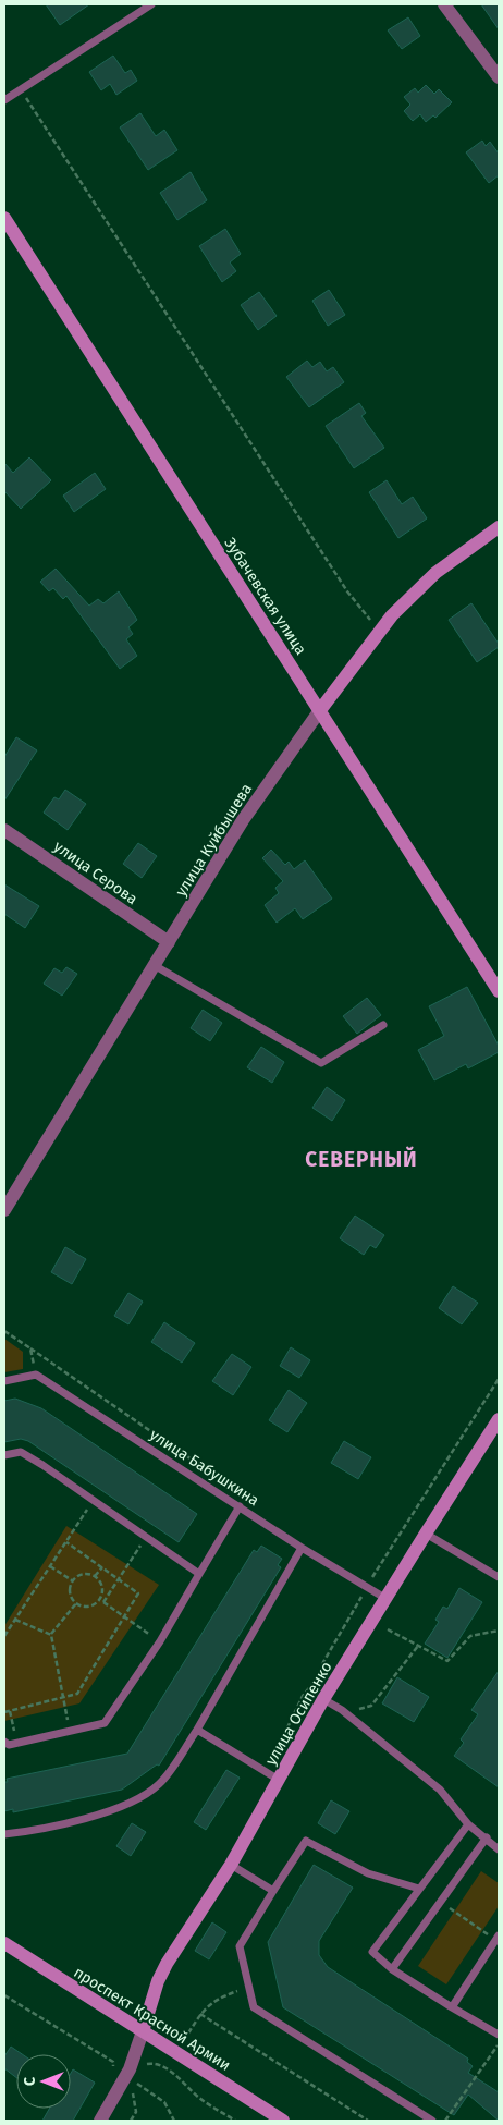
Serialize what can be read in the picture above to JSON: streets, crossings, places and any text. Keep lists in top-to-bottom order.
{
  "streets": {
    "street": [
      "Зубачевская улица",
      "улица Куйбышева",
      "улица Серова",
      "улица Осипенко",
      "проспект Красной Армии"
    ],
    "lane": ["улица Бабушкина"]
  },
  "crossings": [
    ["Зубачевская улица", "улица Куйбышева"],
    ["улица Куйбышева", "улица Серова"],
    ["улица Бабушкина", "улица Осипенко"],
    ["улица Осипенко", "проспект Красной Армии"]
  ],
  "districts": ["СЕВЕРНЫЙ"],
  "north": "left"
}
